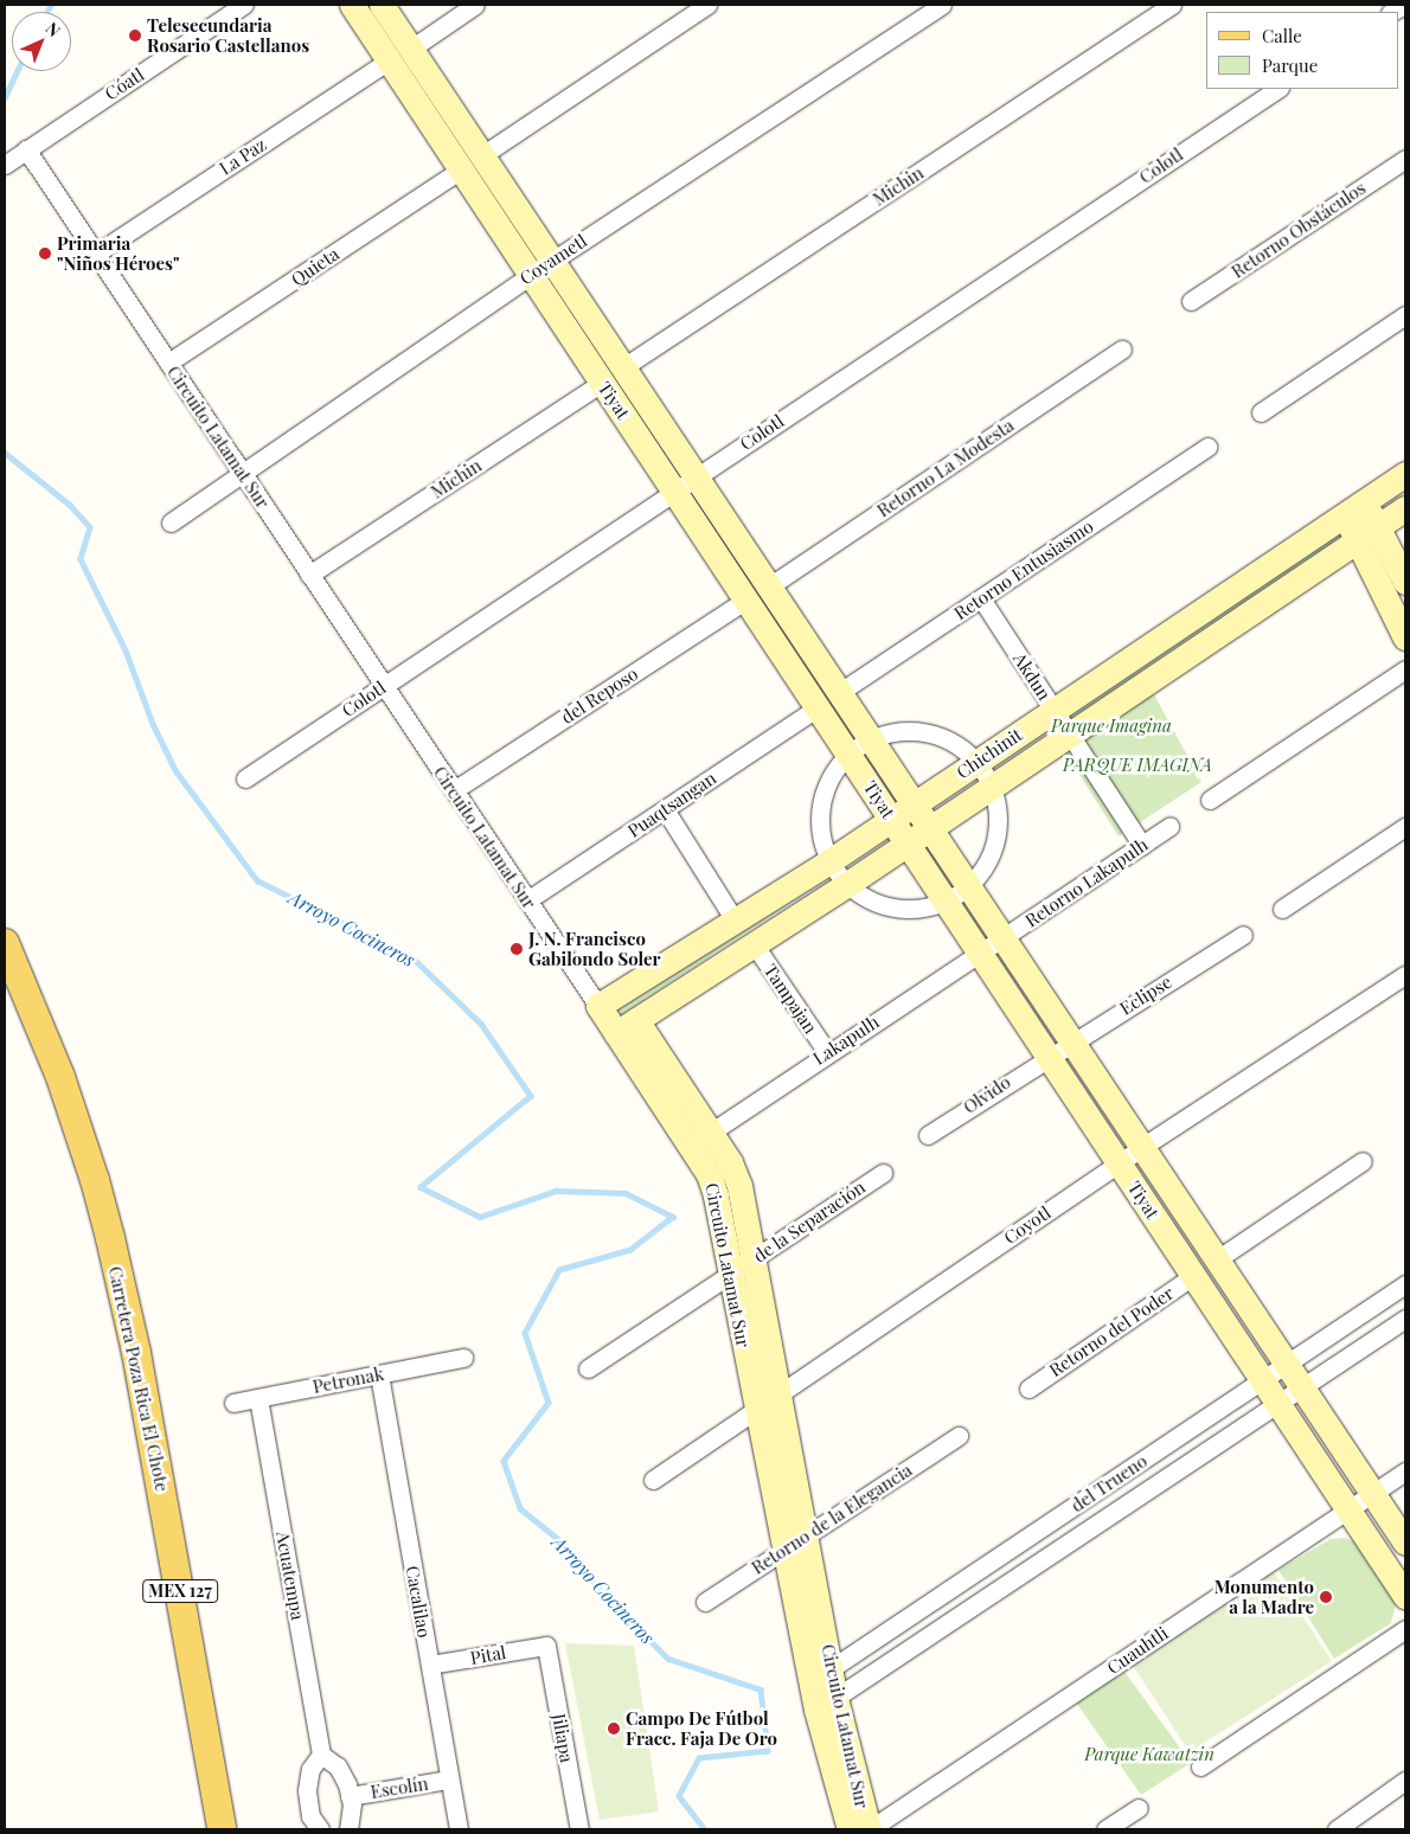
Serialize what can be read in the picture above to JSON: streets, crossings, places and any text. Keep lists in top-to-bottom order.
{
  "streets": {
    "main road": ["Carretera Poza Rica El Chote", "MEX 127"],
    "street": [
      "Cóatl",
      "La Paz",
      "Colotl",
      "Michin",
      "Retorno Obstáculos",
      "Coyametl",
      "Quieta",
      "Tiyat",
      "Circuito Latamat Sur",
      "Retorno La Modesta",
      "Retorno Entusiasmo",
      "Akdun",
      "del Reposo",
      "Chichinit",
      "Puaqtsangan",
      "Retorno Lakapulh",
      "Eclipse",
      "Tampajan",
      "Lakapulh",
      "Olvido",
      "de la Separación",
      "Coyotl",
      "Retorno del Poder",
      "Petronak",
      "del Trueno",
      "Retorno de la Elegancia",
      "Acuatempa",
      "Cacalilao",
      "Cuauhtli",
      "Pital",
      "Jiliapa",
      "Escolín"
    ]
  },
  "crossings": [
    ["Cóatl", "Circuito Latamat Sur"],
    ["La Paz", "Tiyat"],
    ["La Paz", "Circuito Latamat Sur"],
    ["Colotl", "Tiyat"],
    ["Colotl", "Circuito Latamat Sur"],
    ["Michin", "Tiyat"],
    ["Michin", "Circuito Latamat Sur"],
    ["Coyametl", "Tiyat"],
    ["Coyametl", "Circuito Latamat Sur"],
    ["Quieta", "Tiyat"],
    ["Quieta", "Circuito Latamat Sur"],
    ["Tiyat", "Retorno La Modesta"],
    ["Tiyat", "Retorno Entusiasmo"],
    ["Tiyat", "del Reposo"],
    ["Tiyat", "Chichinit"],
    ["Tiyat", "Puaqtsangan"],
    ["Tiyat", "Retorno Lakapulh"],
    ["Tiyat", "Eclipse"],
    ["Tiyat", "Lakapulh"],
    ["Tiyat", "Olvido"],
    ["Tiyat", "Coyotl"],
    ["Tiyat", "Retorno del Poder"],
    ["Tiyat", "del Trueno"],
    ["Tiyat", "Cuauhtli"],
    ["Circuito Latamat Sur", "del Reposo"],
    ["Circuito Latamat Sur", "Chichinit"],
    ["Circuito Latamat Sur", "Puaqtsangan"],
    ["Circuito Latamat Sur", "Lakapulh"],
    ["Circuito Latamat Sur", "de la Separación"],
    ["Circuito Latamat Sur", "Coyotl"],
    ["Circuito Latamat Sur", "del Trueno"],
    ["Circuito Latamat Sur", "Retorno de la Elegancia"],
    ["Circuito Latamat Sur", "Cuauhtli"],
    ["Retorno Entusiasmo", "Akdun"],
    ["Akdun", "Chichinit"],
    ["Akdun", "Retorno Lakapulh"],
    ["Chichinit", "Tampajan"],
    ["Retorno Lakapulh", "Lakapulh"],
    ["Eclipse", "Olvido"],
    ["Tampajan", "Lakapulh"],
    ["Petronak", "Acuatempa"],
    ["Petronak", "Cacalilao"],
    ["Cacalilao", "Pital"],
    ["Cacalilao", "Escolín"],
    ["Pital", "Jiliapa"]
  ],
  "water": ["Arroyo Cocineros"],
  "parks": ["Parque Imagina", "PARQUE IMAGINA", "Parque Kawatzin"],
  "places": [
    "Telesecundaria Rosario Castellanos",
    "Primaria \"Niños Héroes\"",
    "J. N. Francisco Gabilondo Soler",
    "Monumento a la Madre",
    "Campo De Fútbol Fracc. Faja De Oro"
  ],
  "legend": ["Calle", "Parque"],
  "north": "top right"
}
